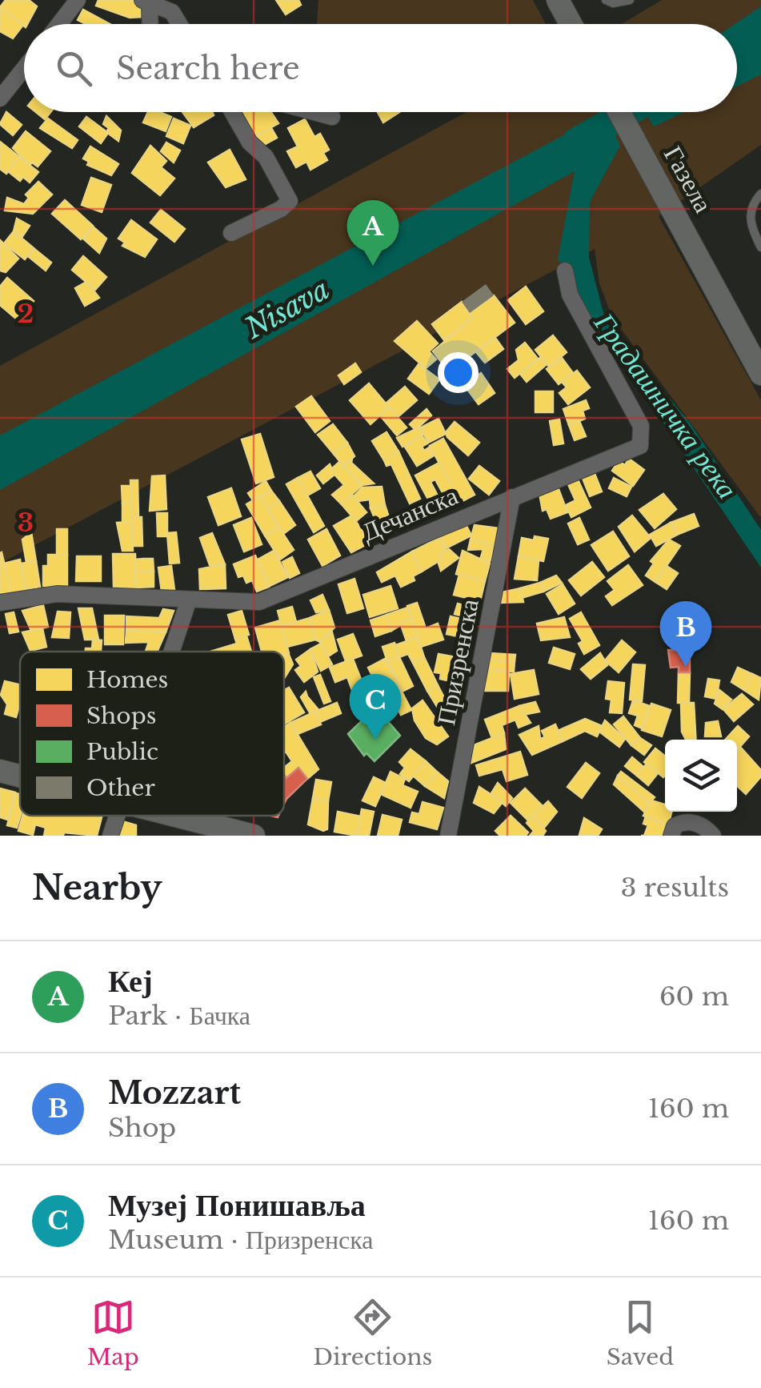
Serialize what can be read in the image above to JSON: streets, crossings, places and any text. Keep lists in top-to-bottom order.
{
  "streets": {
    "street": ["Газела", "Дечанска", "Призренска"]
  },
  "crossings": [
    ["Дечанска", "Призренска"]
  ],
  "water": ["Nisava", "Градашничка река"],
  "legend": [
    "Homes",
    "Shops",
    "Public",
    "Other"
  ],
  "page": {
    "search": "Search here",
    "pins": ["A", "B", "C"],
    "heading": ["Nearby", "3 results"],
    "list": [
      {
        "mark": "A",
        "name": "Кеј",
        "note": "Park · Бачка",
        "value": "60 m"
      },
      {
        "mark": "B",
        "name": "Mozzart",
        "note": "Shop",
        "value": "160 m"
      },
      {
        "mark": "C",
        "name": "Музеј Понишавља",
        "note": "Museum · Призренска",
        "value": "160 m"
      }
    ],
    "nav": ["Map", "Directions", "Saved"]
  },
  "grid": {
    "rows": ["2", "3"]
  }
}
